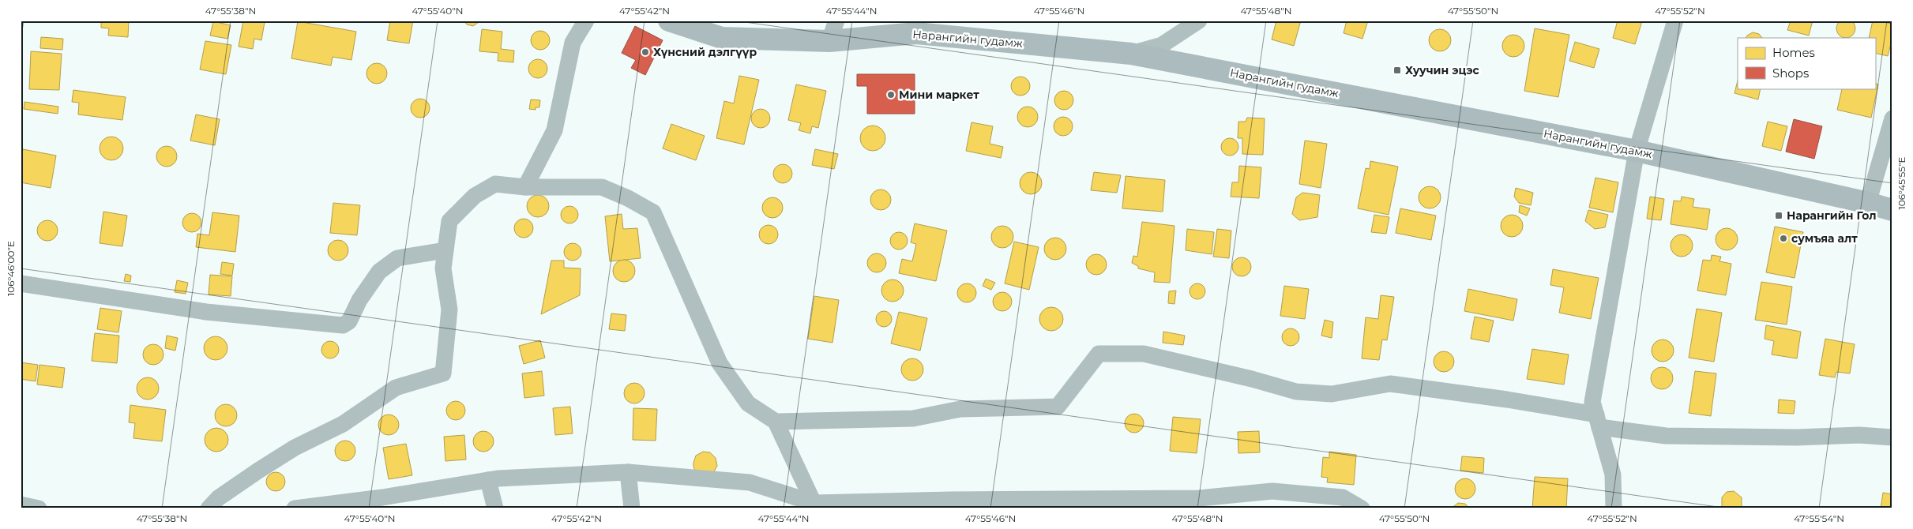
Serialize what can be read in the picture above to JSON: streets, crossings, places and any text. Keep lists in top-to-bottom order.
{
  "streets": {
    "main road": ["Нарангийн гудамж"]
  },
  "places": {
    "other": ["Хүнсний дэлгүүр", "Мини маркет", "сумъяа алт"],
    "transit": ["Хуучин эцэс", "Нарангийн Гол"]
  },
  "legend": ["Homes", "Shops"],
  "coordinates": [
    "47°55'38\"N",
    "47°55'40\"N",
    "47°55'42\"N",
    "47°55'44\"N",
    "47°55'46\"N",
    "47°55'48\"N",
    "47°55'50\"N",
    "47°55'52\"N",
    "106°45'55\"E",
    "106°46'00\"E",
    "47°55'54\"N"
  ]
}
